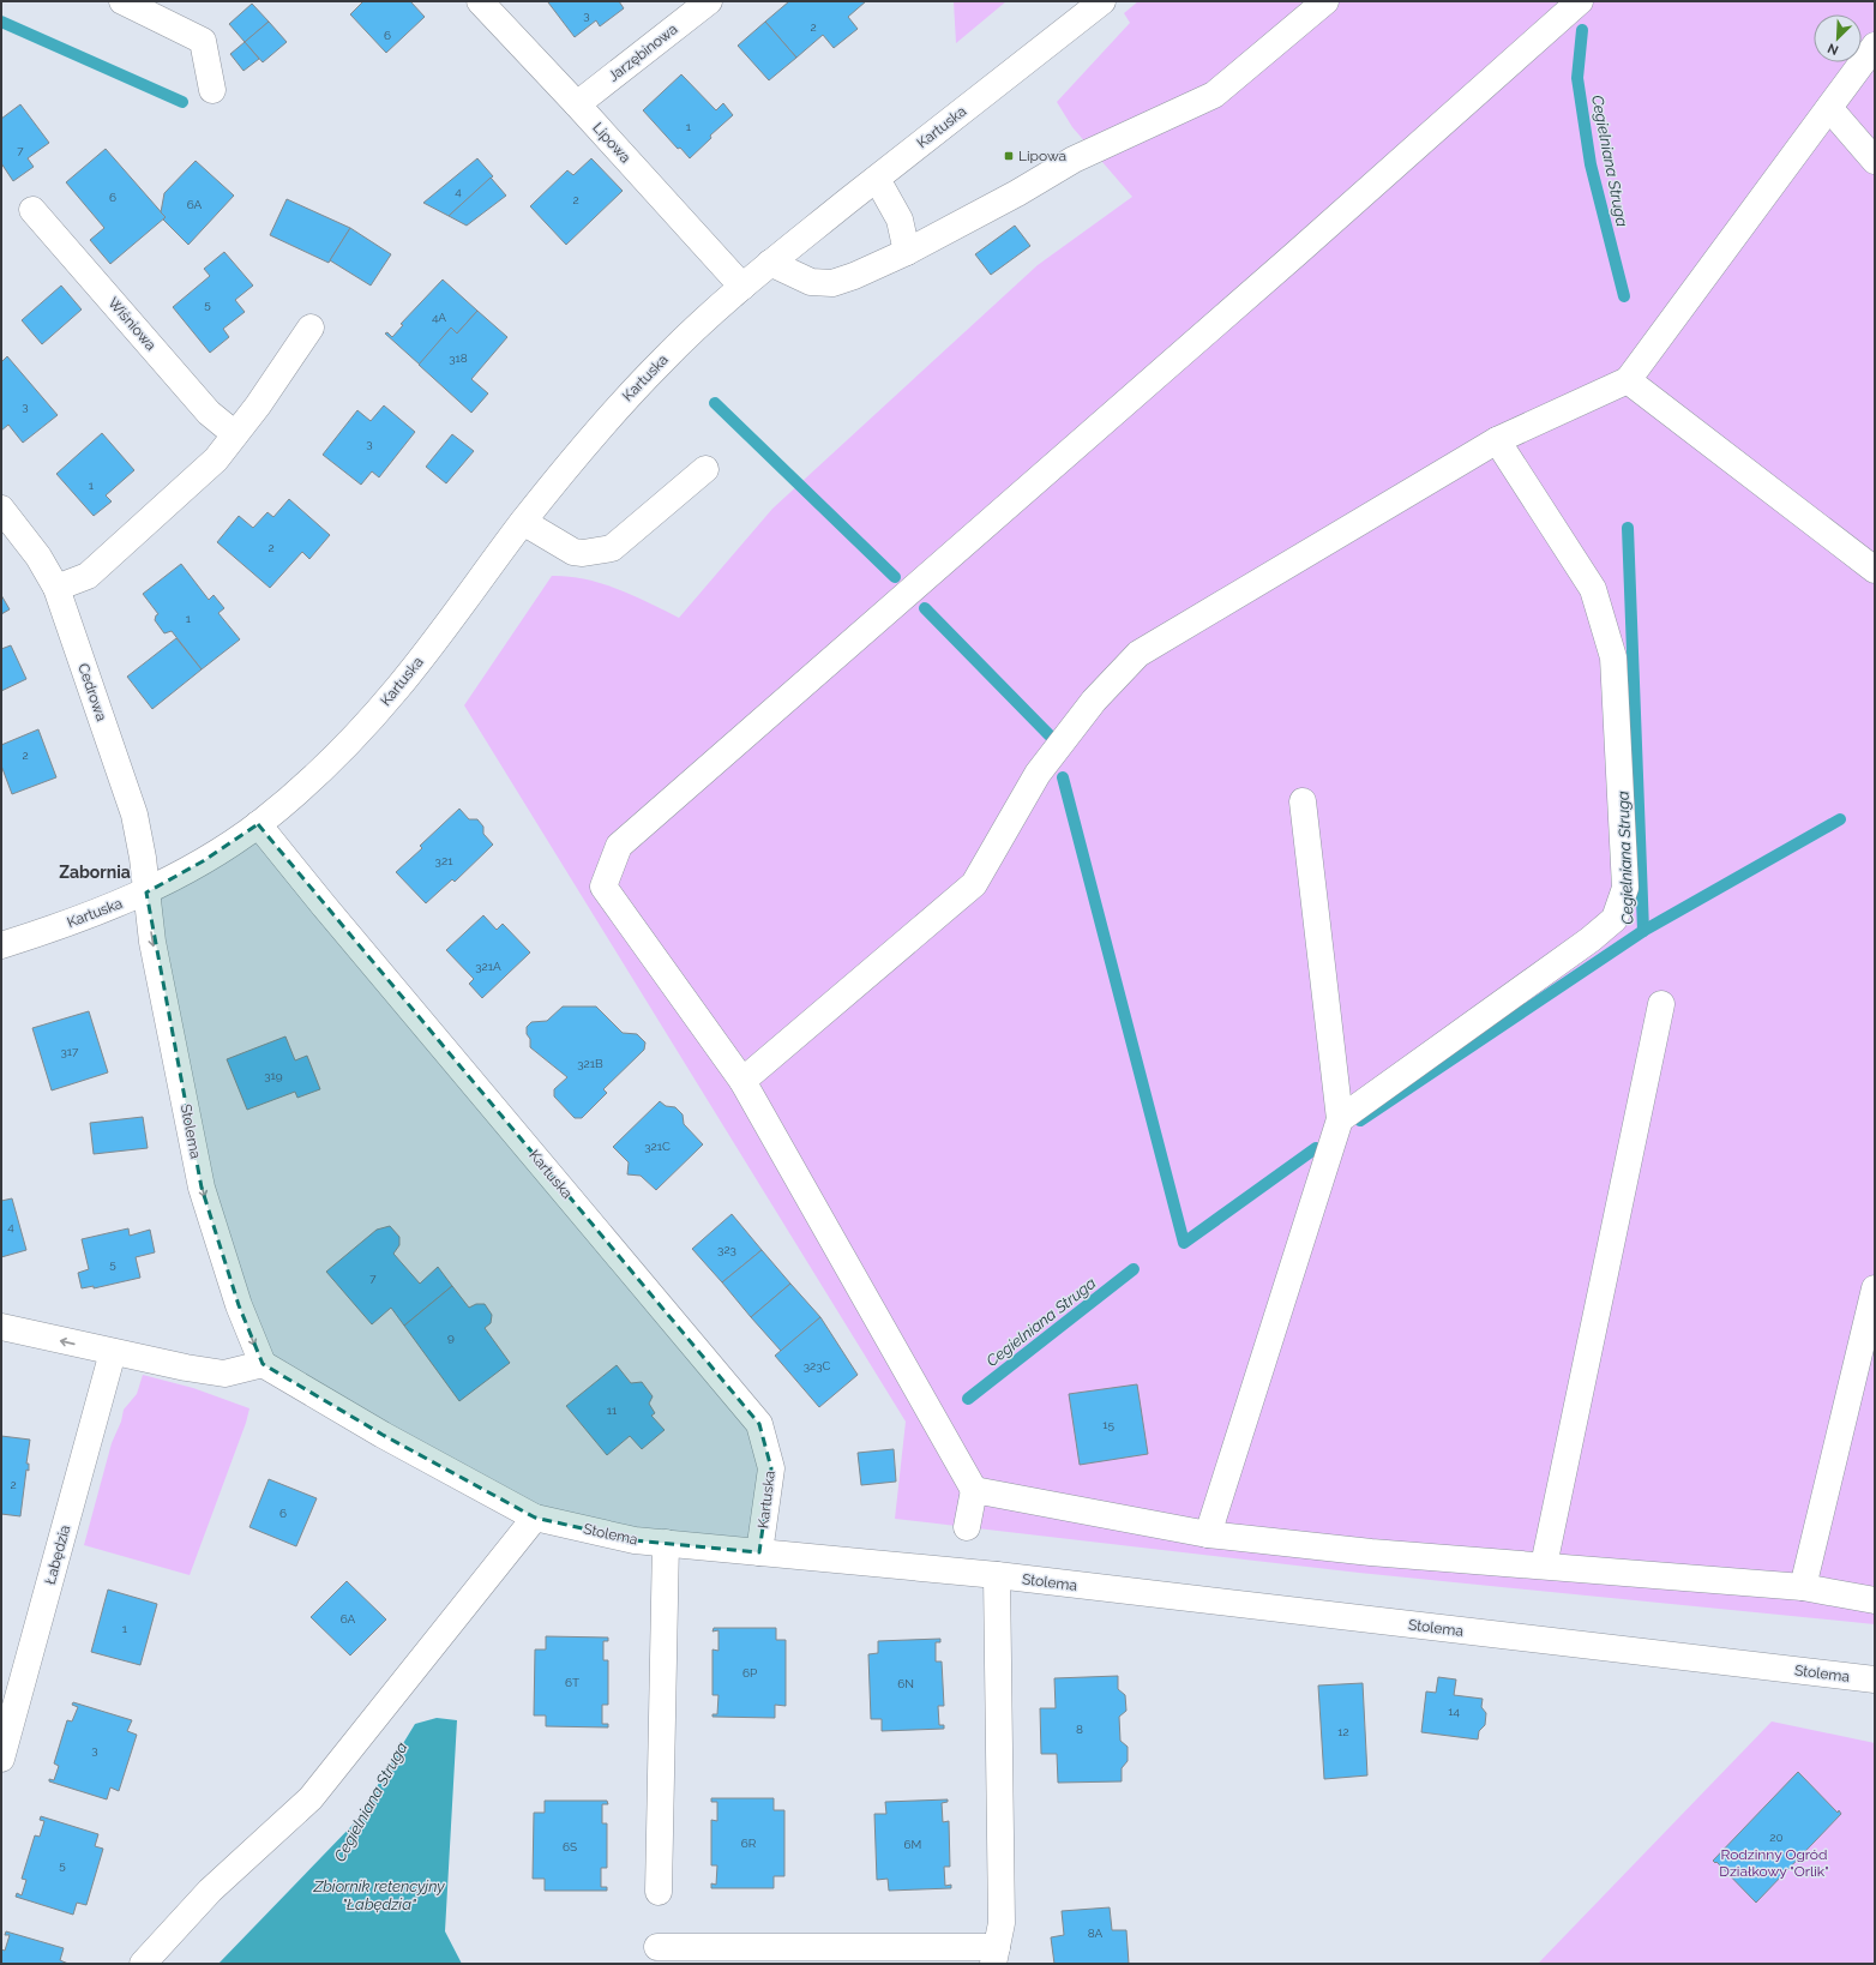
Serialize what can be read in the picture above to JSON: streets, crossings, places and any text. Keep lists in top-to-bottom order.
{
  "streets": {
    "street": [
      "Jarzębinowa",
      "Kartuska",
      "Lipowa",
      "Wiśniowa",
      "Cedrowa",
      "Stolema",
      "Łabędzia"
    ]
  },
  "crossings": [
    ["Jarzębinowa", "Lipowa"],
    ["Kartuska", "Lipowa"],
    ["Kartuska", "Cedrowa"],
    ["Kartuska", "Stolema"],
    ["Cedrowa", "Stolema"]
  ],
  "districts": ["Zabornia"],
  "water": ["Cegielniana Struga", "Zbiornik retencyjny \"Łabędzia\""],
  "parks": ["Rodzinny Ogród Działkowy \"Orlik\""],
  "places": {
    "transit": ["Lipowa"]
  },
  "house_numbers": [
    "3",
    "2",
    "6",
    "1",
    "7",
    "4",
    "6",
    "2",
    "6A",
    "5",
    "4A",
    "318",
    "3",
    "3",
    "1",
    "2",
    "1",
    "2",
    "321",
    "321A",
    "317",
    "321B",
    "319",
    "321C",
    "4",
    "323",
    "5",
    "7",
    "9",
    "323C",
    "11",
    "15",
    "2",
    "6",
    "6A",
    "1",
    "6P",
    "6T",
    "6N",
    "14",
    "8",
    "12",
    "3",
    "20",
    "6R",
    "6M",
    "6S",
    "5",
    "8A"
  ],
  "north": "bottom left"
}
